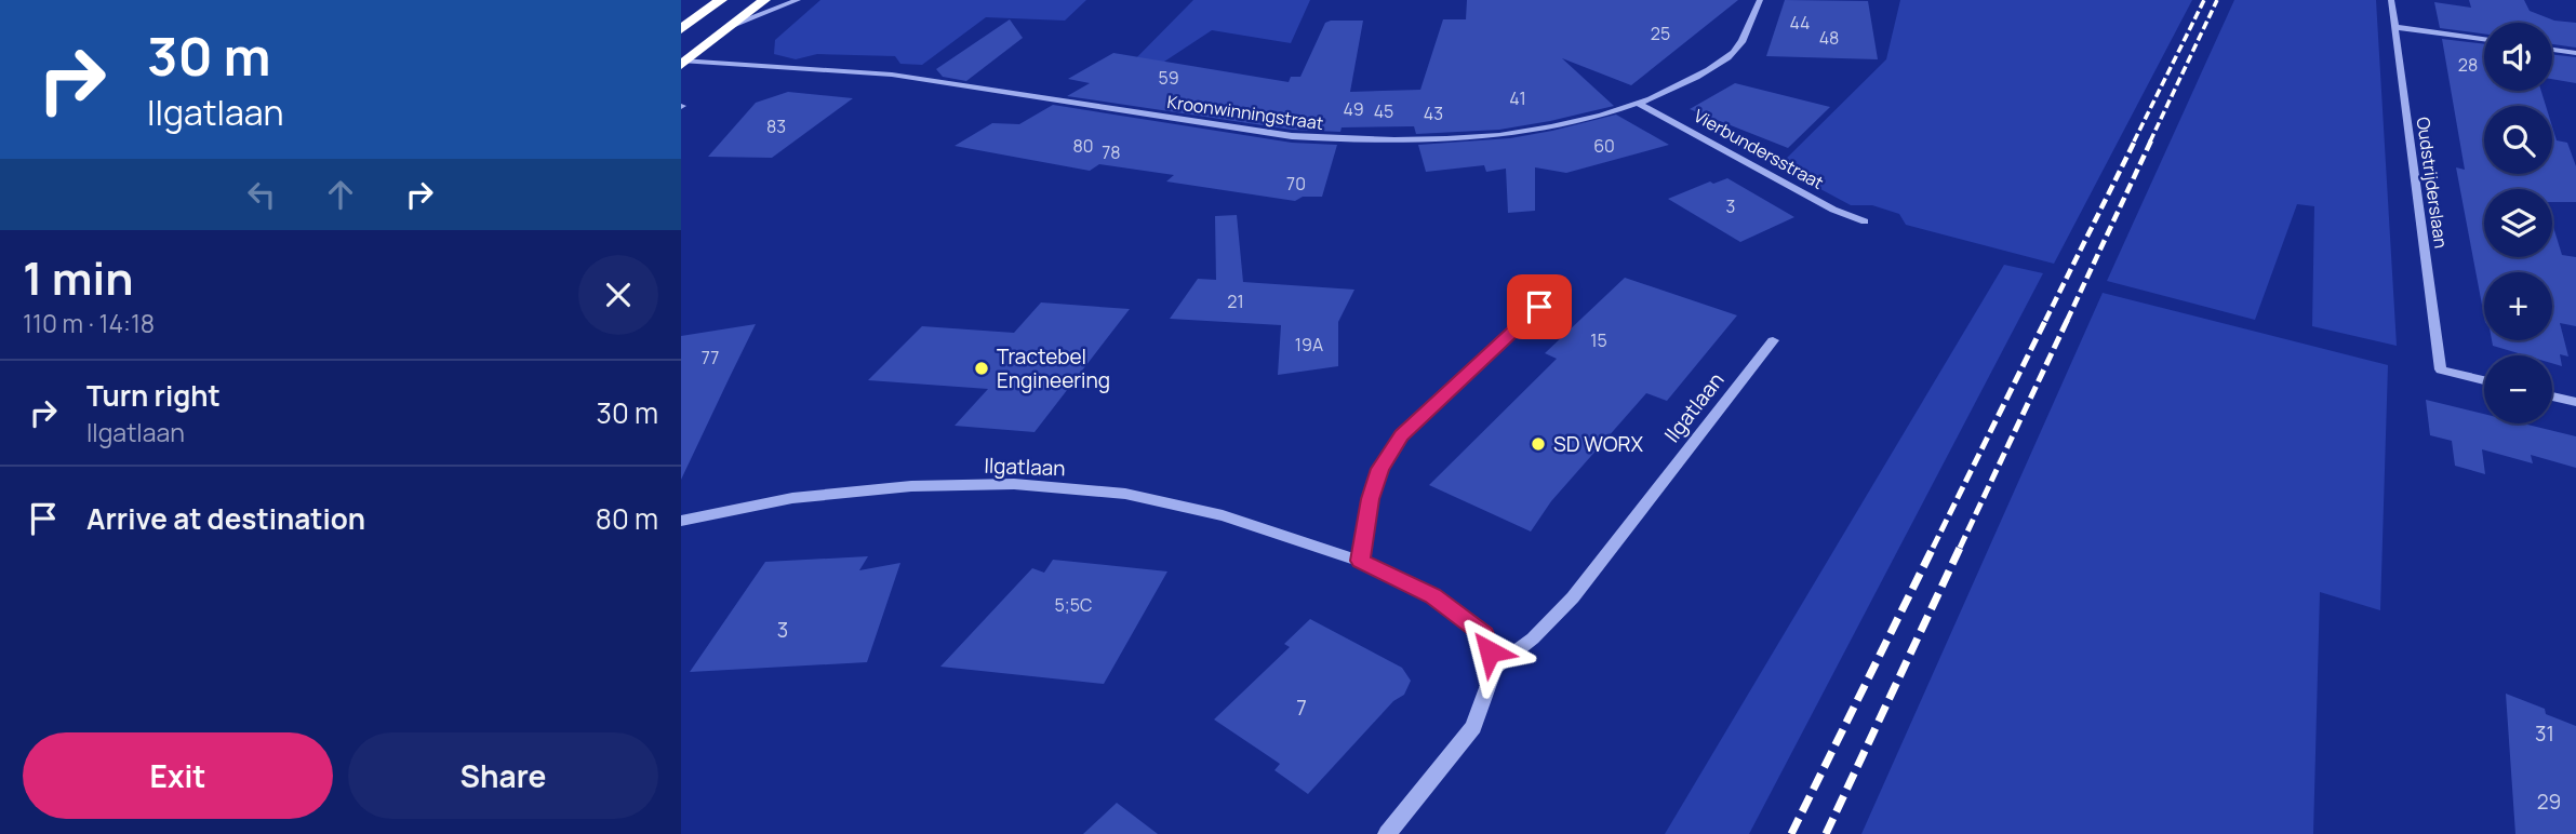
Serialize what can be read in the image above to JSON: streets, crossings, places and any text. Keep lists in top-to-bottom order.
{
  "streets": {
    "street": [
      "Kroonwinningstraat",
      "Vierbundersstraat",
      "Oudstrijderslaan",
      "Ilgatlaan"
    ]
  },
  "crossings": [
    ["Kroonwinningstraat", "Vierbundersstraat"]
  ],
  "places": ["Tractebel Engineering", "SD WORX"],
  "house_numbers": [
    "44",
    "25",
    "48",
    "28",
    "59",
    "41",
    "49",
    "45",
    "43",
    "83",
    "80",
    "60",
    "78",
    "70",
    "3",
    "21",
    "15",
    "19A",
    "77",
    "5;5C",
    "3",
    "7",
    "31",
    "29"
  ],
  "page": {
    "turn": ["30 m", "Ilgatlaan"],
    "map_buttons": ["+", "−"],
    "heading": ["1 min", "110 m · 14:18"],
    "list": [
      {
        "name": "Turn right",
        "note": "Ilgatlaan",
        "value": "30 m"
      },
      {
        "name": "Arrive at destination",
        "value": "80 m"
      }
    ],
    "buttons": ["Exit", "Share"]
  }
}
